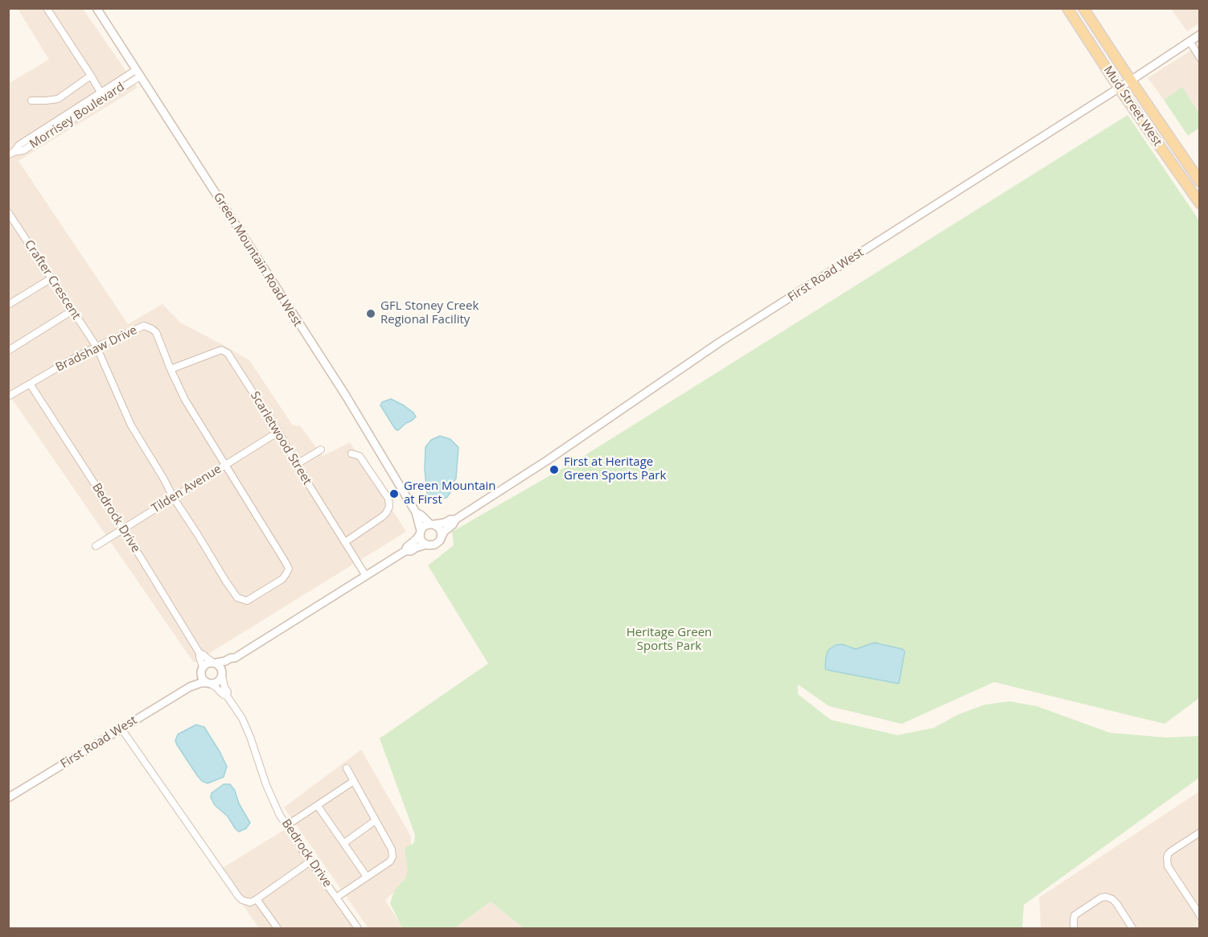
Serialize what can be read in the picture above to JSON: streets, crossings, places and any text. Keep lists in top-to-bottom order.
{
  "streets": {
    "main road": ["Mud Street West"],
    "street": [
      "Morrisey Boulevard",
      "Green Mountain Road West",
      "First Road West",
      "Crafter Crescent",
      "Bradshaw Drive",
      "Scarletwood Street",
      "Tilden Avenue",
      "Bedrock Drive"
    ]
  },
  "crossings": [
    ["Mud Street West", "First Road West"],
    ["Morrisey Boulevard", "Green Mountain Road West"],
    ["Green Mountain Road West", "First Road West"],
    ["First Road West", "Scarletwood Street"],
    ["First Road West", "Bedrock Drive"],
    ["Crafter Crescent", "Bradshaw Drive"],
    ["Crafter Crescent", "Tilden Avenue"],
    ["Bradshaw Drive", "Scarletwood Street"],
    ["Bradshaw Drive", "Tilden Avenue"],
    ["Bradshaw Drive", "Bedrock Drive"],
    ["Scarletwood Street", "Tilden Avenue"],
    ["Tilden Avenue", "Bedrock Drive"]
  ],
  "parks": ["Heritage Green Sports Park"],
  "places": ["GFL Stoney Creek Regional Facility", "First at Heritage Green Sports Park", "Green Mountain at First"]
}
